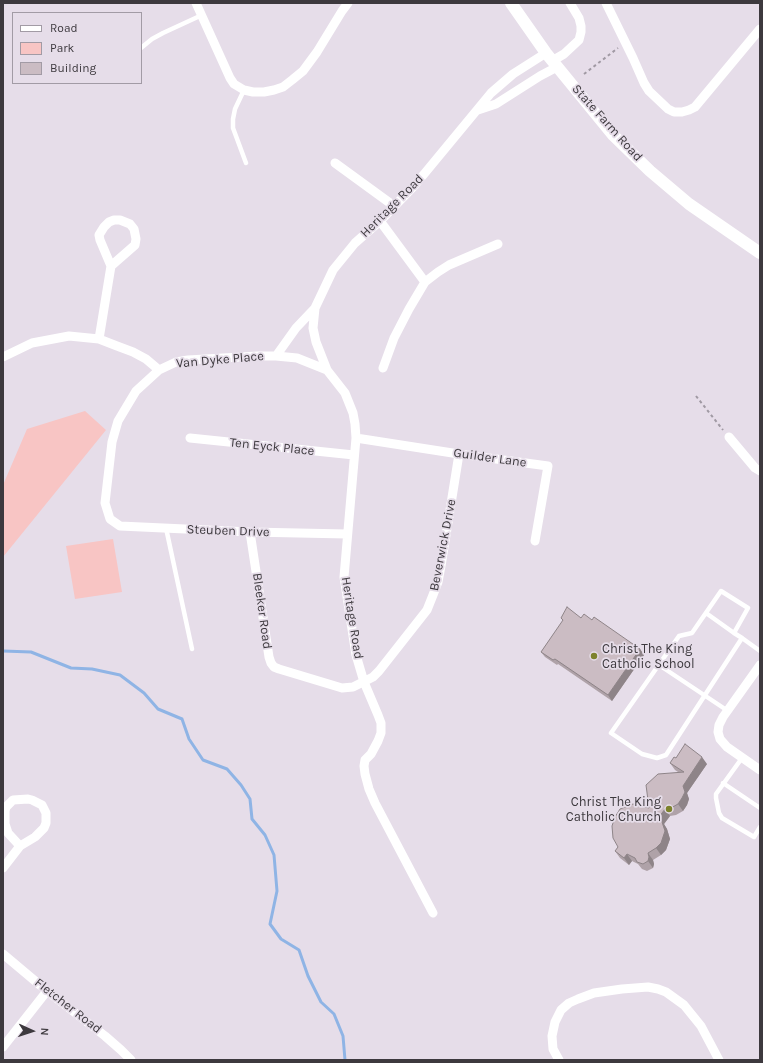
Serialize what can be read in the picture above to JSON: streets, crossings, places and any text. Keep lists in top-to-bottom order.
{
  "streets": {
    "main road": ["State Farm Road"],
    "street": [
      "Heritage Road",
      "Van Dyke Place",
      "Ten Eyck Place",
      "Guilder Lane",
      "Steuben Drive",
      "Beverwick Drive",
      "Bleeker Road",
      "Fletcher Road"
    ]
  },
  "crossings": [
    ["State Farm Road", "Heritage Road"],
    ["Heritage Road", "Van Dyke Place"],
    ["Heritage Road", "Ten Eyck Place"],
    ["Heritage Road", "Guilder Lane"],
    ["Heritage Road", "Steuben Drive"],
    ["Heritage Road", "Beverwick Drive"],
    ["Heritage Road", "Bleeker Road"],
    ["Van Dyke Place", "Steuben Drive"],
    ["Guilder Lane", "Beverwick Drive"],
    ["Steuben Drive", "Bleeker Road"],
    ["Beverwick Drive", "Bleeker Road"]
  ],
  "places": ["Christ The King Catholic School", "Christ The King Catholic Church"],
  "legend": ["Road", "Park", "Building"],
  "north": "right"
}
